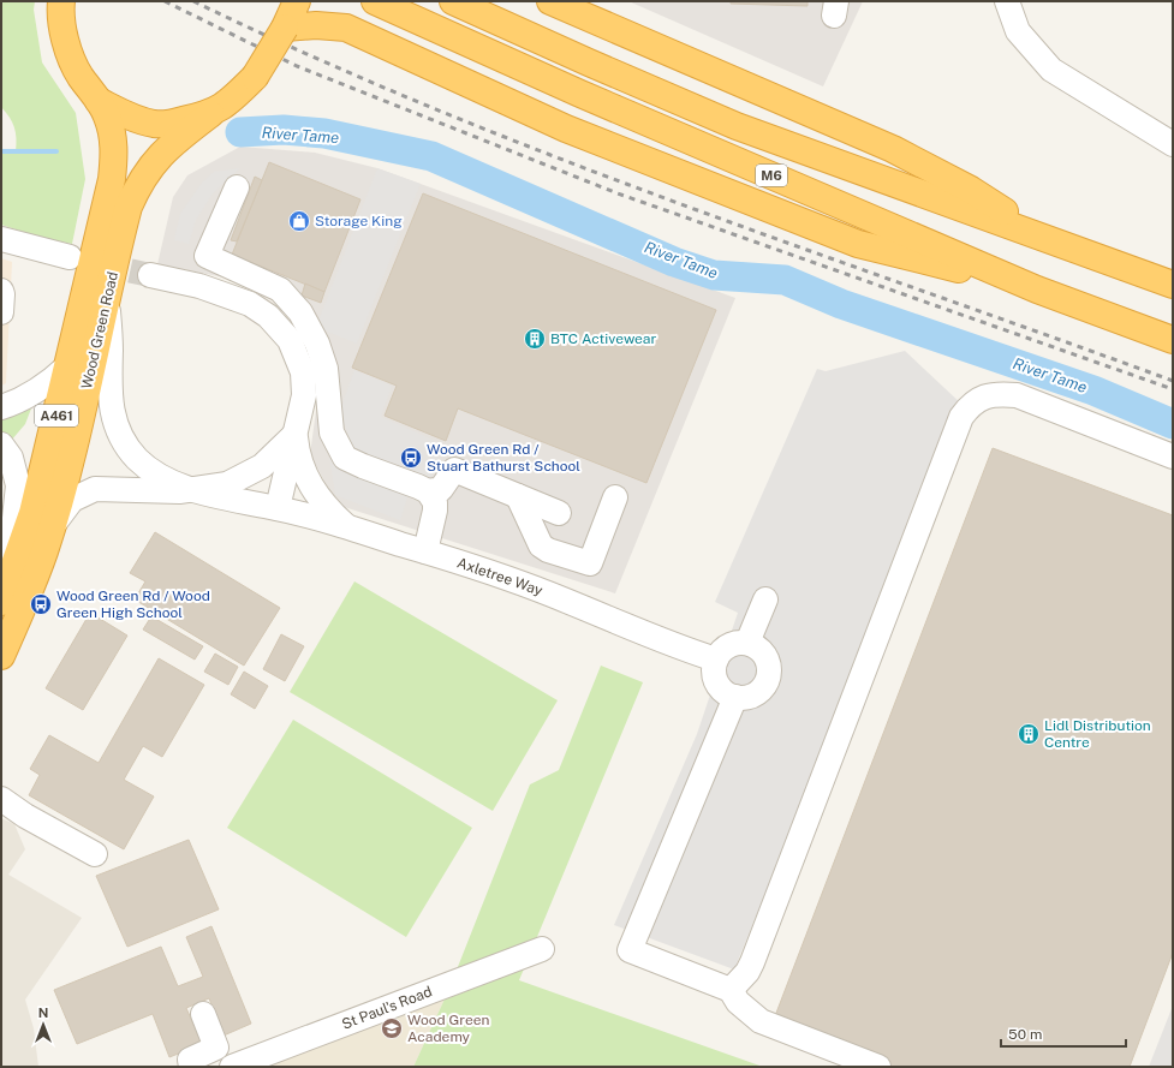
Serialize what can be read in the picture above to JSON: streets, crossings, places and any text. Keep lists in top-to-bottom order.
{
  "streets": {
    "highway": ["M6", "Wood Green Road", "A461"],
    "street": ["Axletree Way", "St Paul's Road"]
  },
  "crossings": [
    ["Wood Green Road", "Axletree Way"]
  ],
  "water": ["River Tame"],
  "places": {
    "shop": ["Storage King"],
    "building": ["BTC Activewear", "Lidl Distribution Centre"],
    "bus stop": ["Wood Green Rd / Stuart Bathurst School", "Wood Green Rd / Wood Green High School"],
    "school or university": ["Wood Green Academy"]
  },
  "scale_bar": "50 m",
  "north": "top"
}
